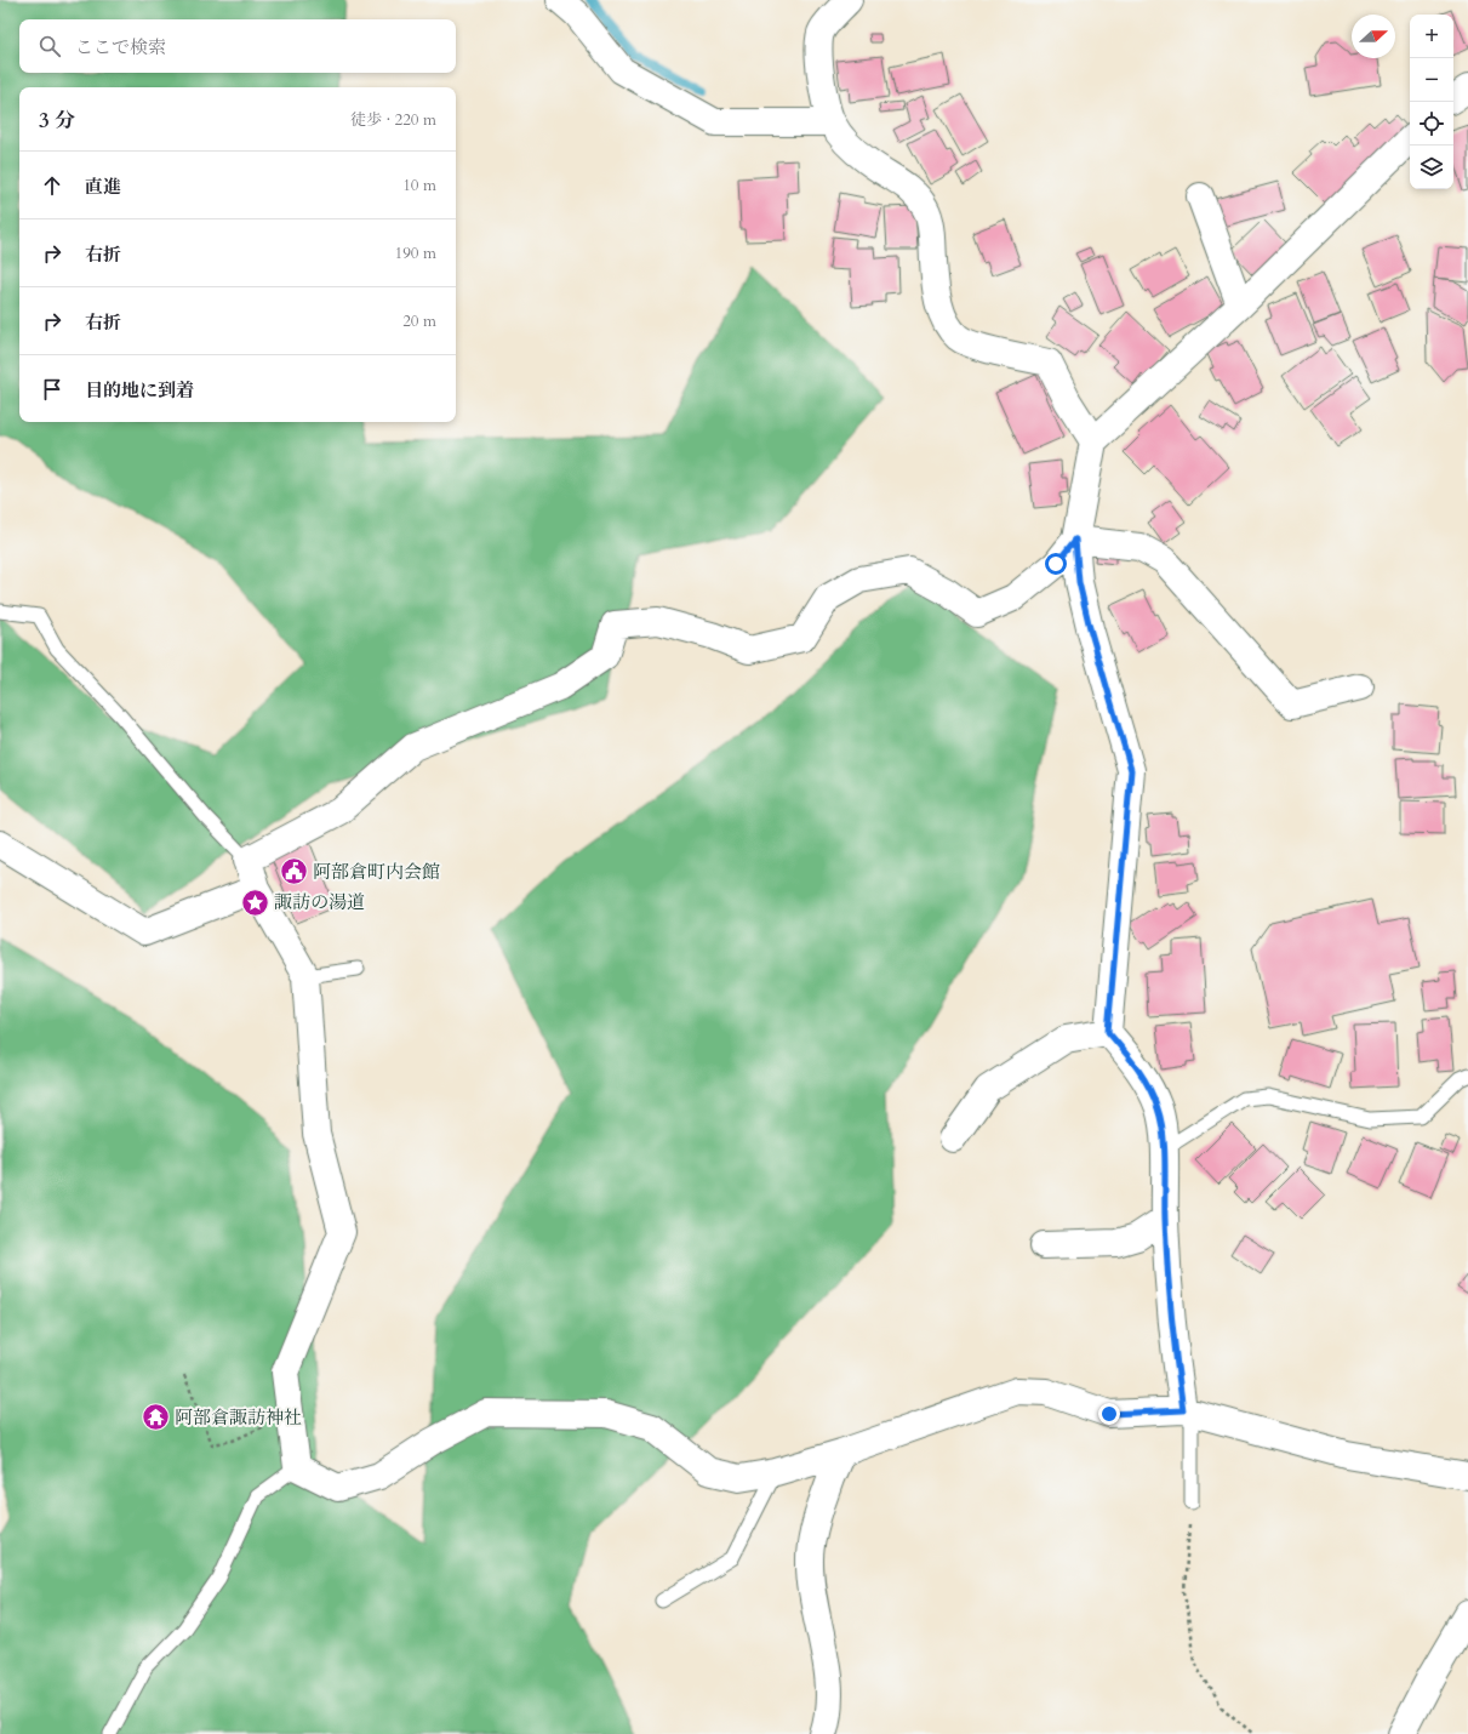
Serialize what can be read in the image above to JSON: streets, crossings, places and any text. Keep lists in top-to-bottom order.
{
  "places": {
    "public building": ["阿部倉町内会館"],
    "place": ["諏訪の湯道"],
    "temple": ["阿部倉諏訪神社"]
  },
  "north": "right",
  "page": {
    "map_buttons": ["+", "−"],
    "search": "ここで検索",
    "heading": ["3 分", "徒歩 · 220 m"],
    "list": [
      ["直進", "10 m"],
      ["右折", "190 m"],
      ["右折", "20 m"],
      "目的地に到着"
    ]
  }
}
